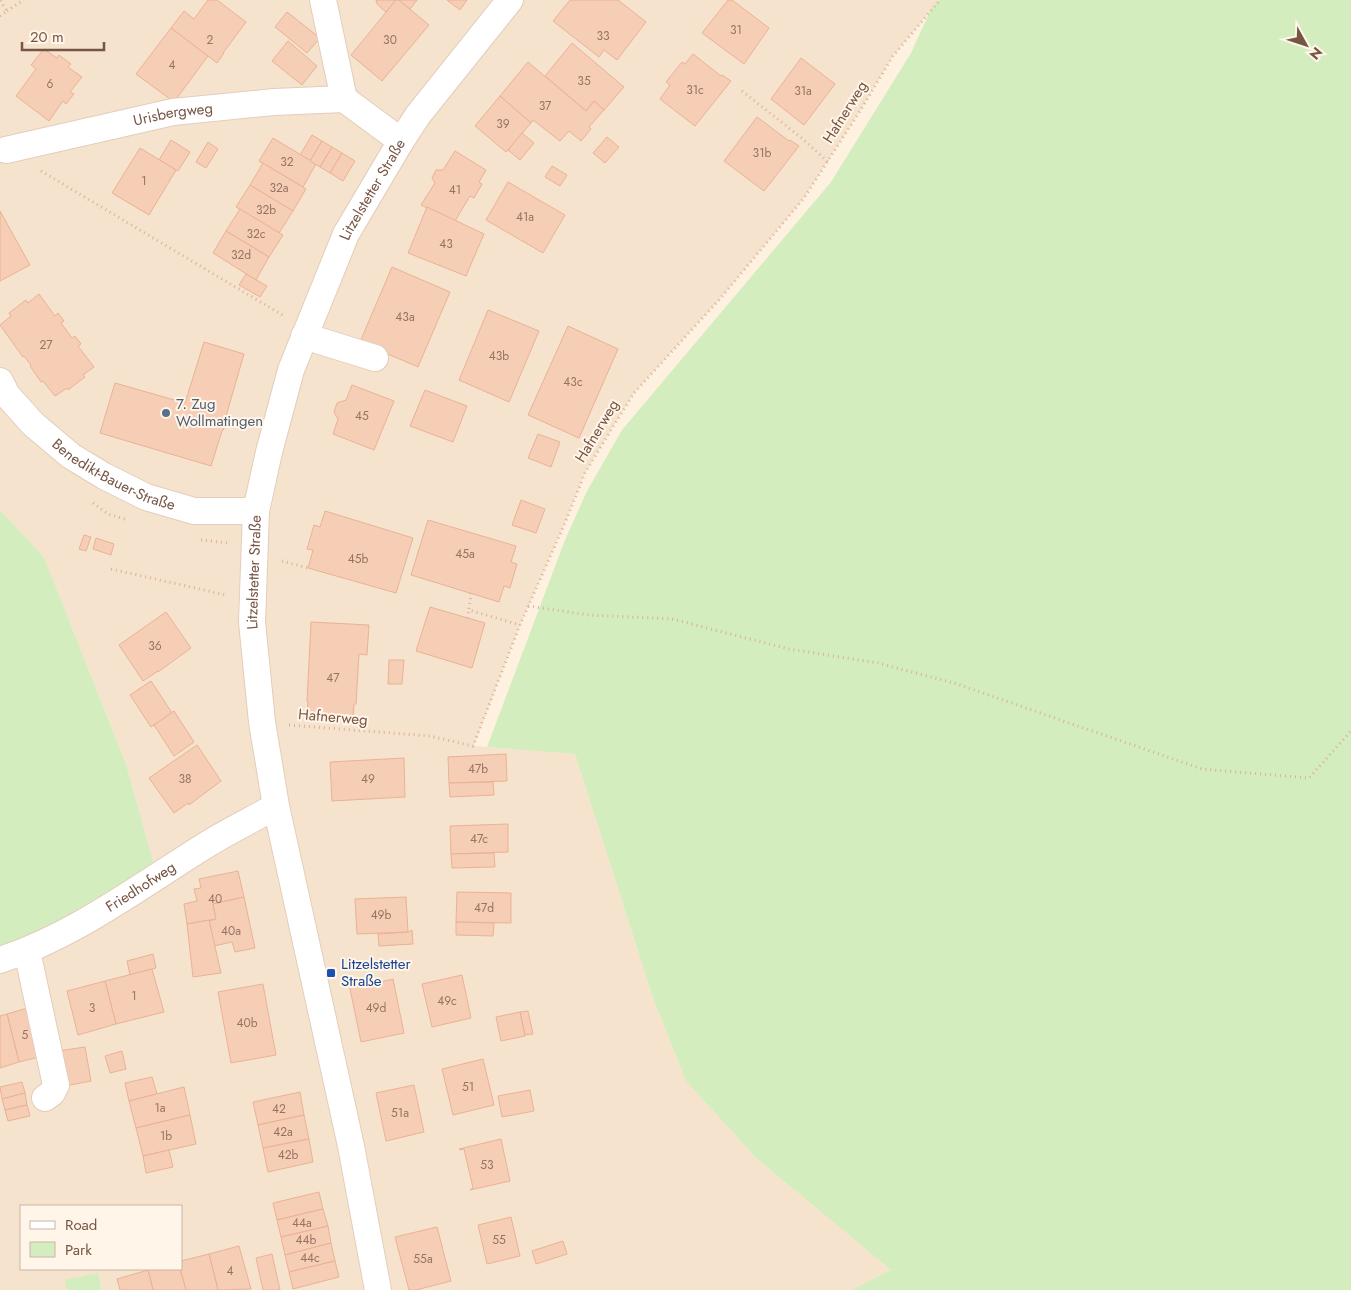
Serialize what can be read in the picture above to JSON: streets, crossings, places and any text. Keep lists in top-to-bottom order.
{
  "streets": {
    "street": [
      "Urisbergweg",
      "Litzelstetter Straße",
      "Benedikt-Bauer-Straße",
      "Friedhofweg"
    ],
    "path": ["Hafnerweg"]
  },
  "crossings": [
    ["Hafnerweg", "Litzelstetter Straße"],
    ["Litzelstetter Straße", "Benedikt-Bauer-Straße"],
    ["Litzelstetter Straße", "Friedhofweg"]
  ],
  "places": {
    "other": ["7. Zug Wollmatingen"],
    "transit": ["Litzelstetter Straße"]
  },
  "house_numbers": [
    "31",
    "33",
    "2",
    "30",
    "4",
    "35",
    "6",
    "31c",
    "31a",
    "37",
    "39",
    "31b",
    "32",
    "1",
    "32a",
    "41",
    "32b",
    "41a",
    "32c",
    "43",
    "32d",
    "43a",
    "27",
    "43b",
    "43c",
    "45",
    "45a",
    "45b",
    "36",
    "47",
    "47b",
    "38",
    "49",
    "47c",
    "40",
    "47d",
    "49b",
    "40a",
    "1",
    "49c",
    "3",
    "49d",
    "40b",
    "5",
    "51",
    "1a",
    "42",
    "51a",
    "42a",
    "1b",
    "42b",
    "53",
    "44a",
    "44b",
    "55",
    "44c",
    "55a",
    "4"
  ],
  "legend": ["Road", "Park"],
  "scale_bar": "20 m",
  "north": "bottom right"
}
